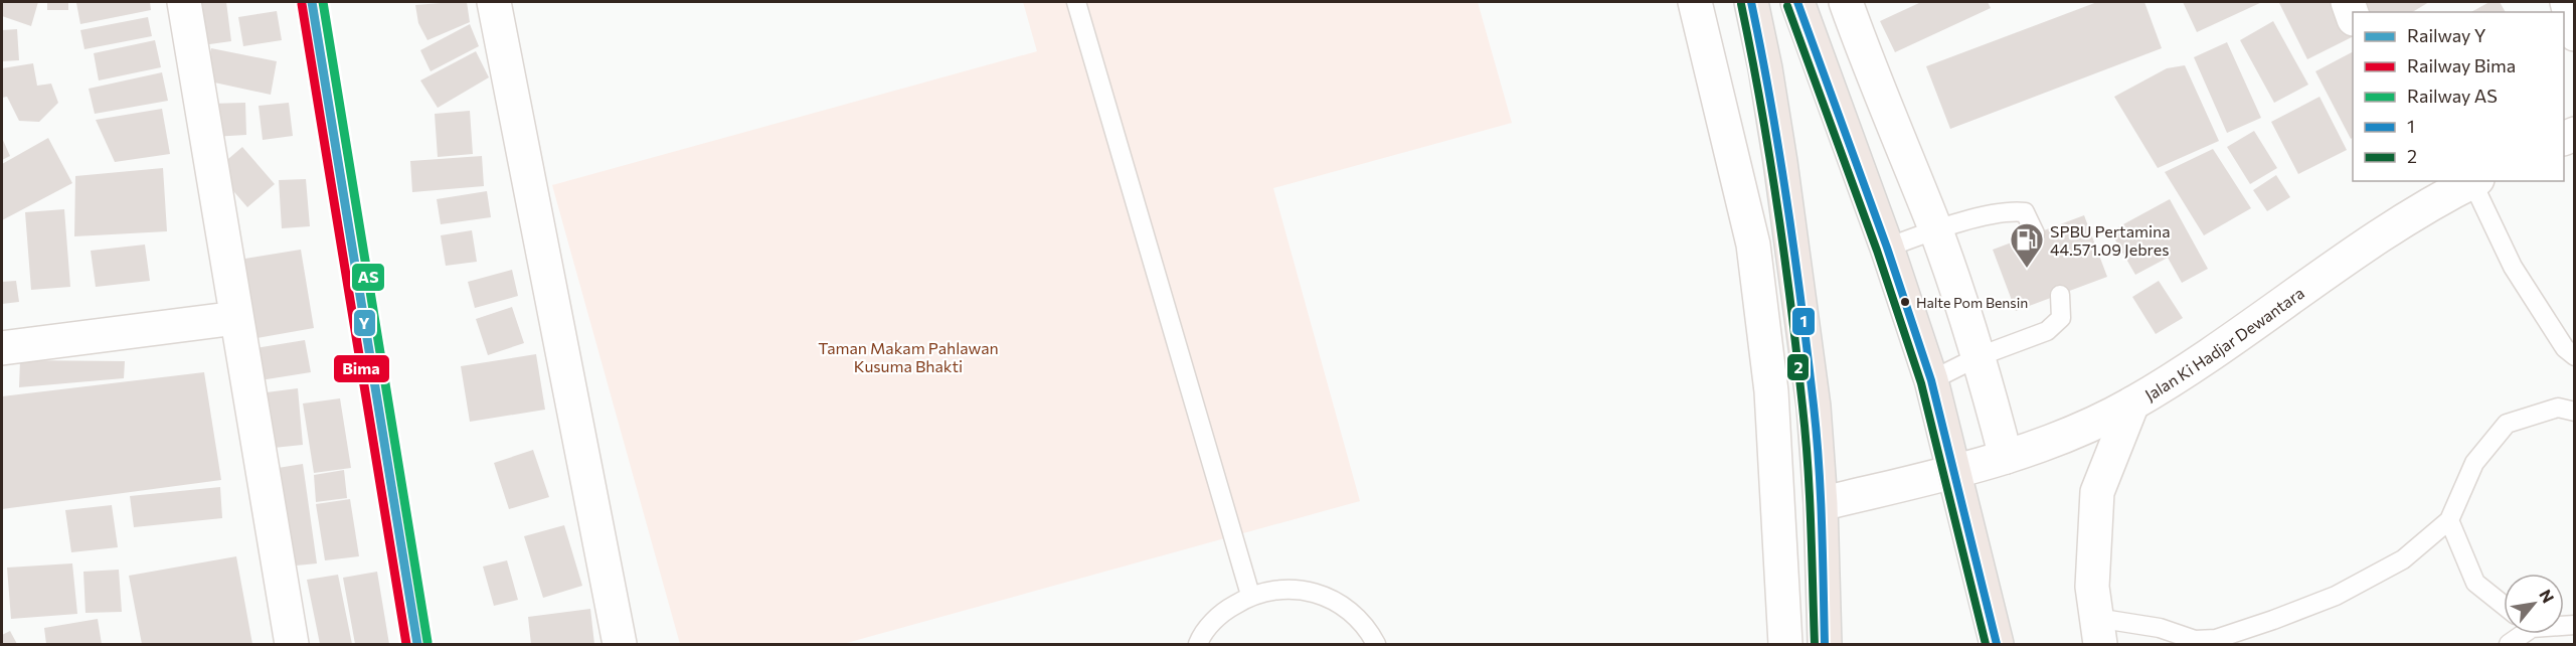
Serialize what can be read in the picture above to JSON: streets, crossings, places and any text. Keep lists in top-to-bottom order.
{
  "streets": {
    "street": ["Jalan Ki Hadjar Dewantara"]
  },
  "parks": ["Taman Makam Pahlawan Kusuma Bhakti"],
  "places": {
    "fuel station": ["SPBU Pertamina 44.571.09 Jebres"],
    "other": ["Halte Pom Bensin"]
  },
  "lines": [
    "rail line Y",
    "rail line AS",
    "transit line 1",
    "rail line Bima",
    "transit line 2"
  ],
  "legend": [
    "Railway Y",
    "Railway Bima",
    "Railway AS",
    "1",
    "2"
  ],
  "north": "top right"
}
